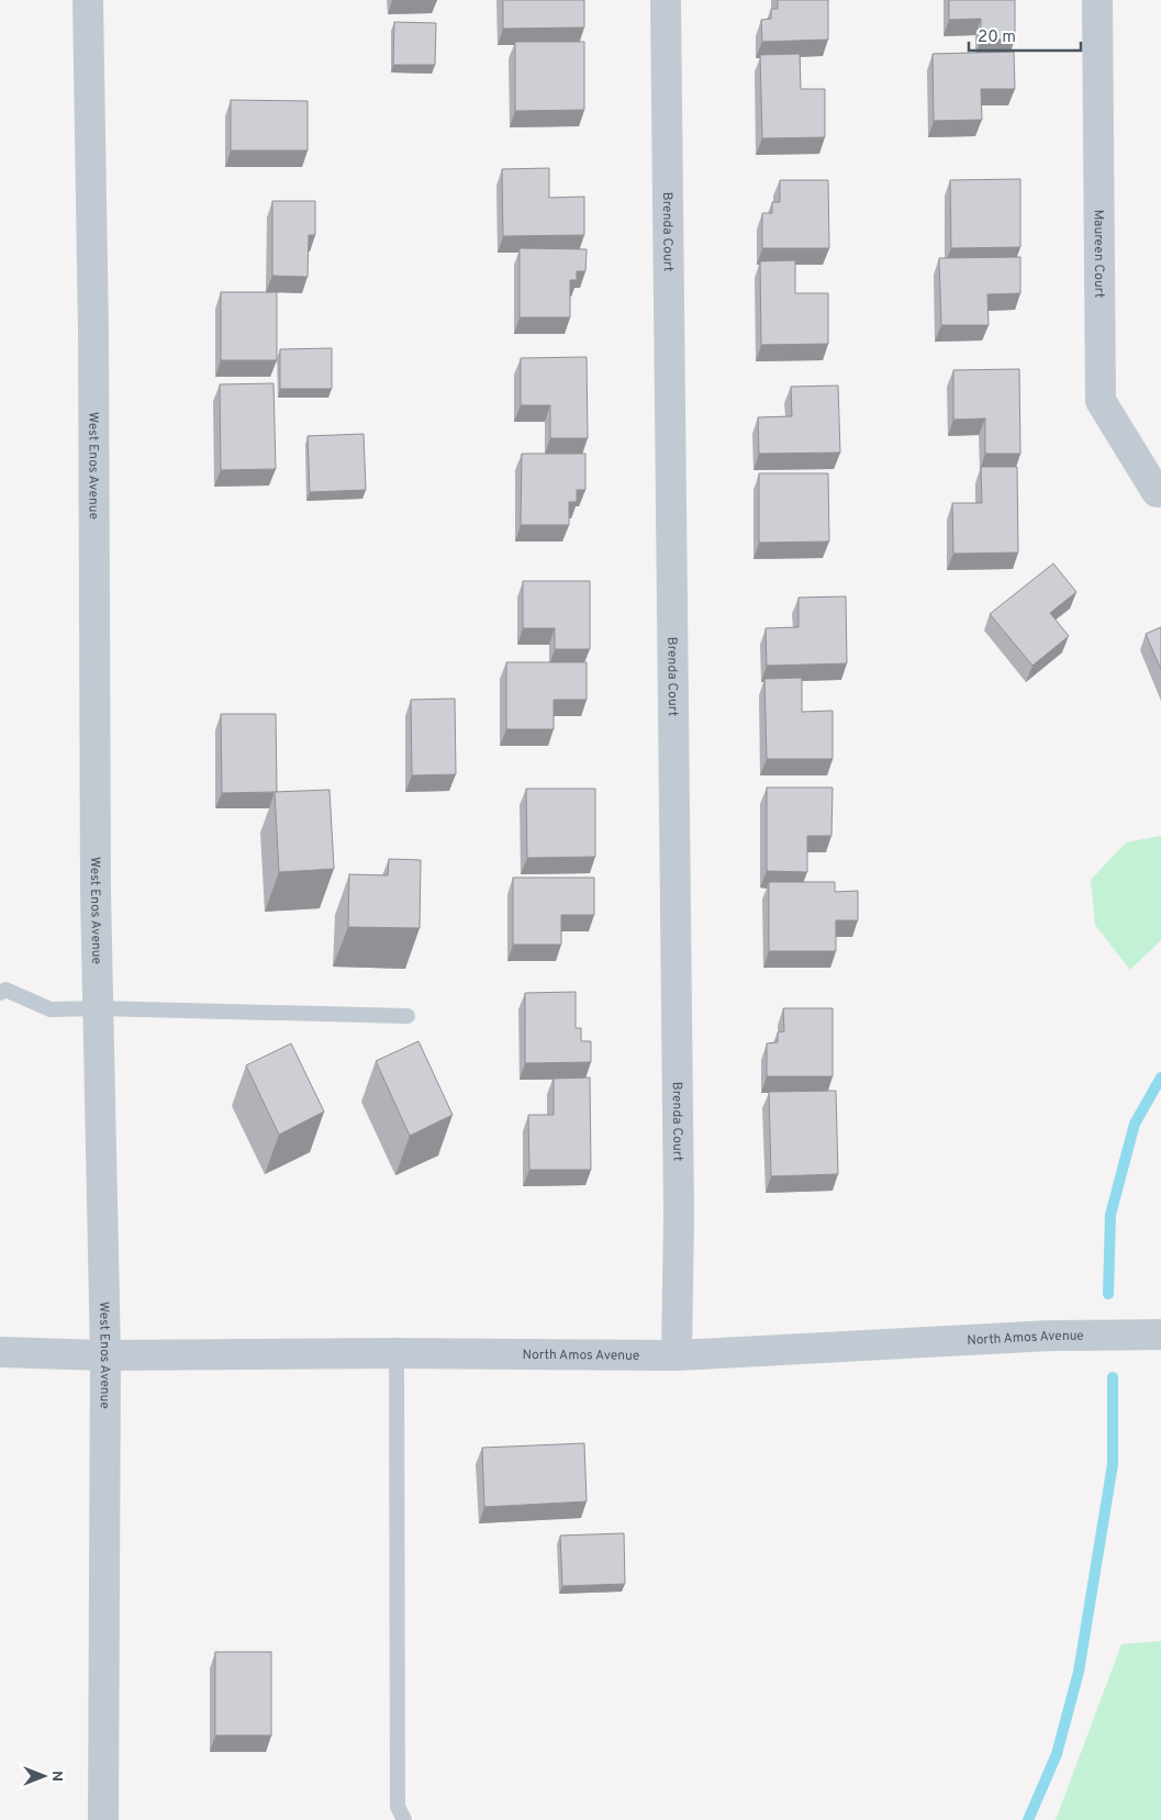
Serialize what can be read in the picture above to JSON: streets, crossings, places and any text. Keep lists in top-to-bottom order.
{
  "streets": {
    "street": [
      "Brenda Court",
      "Maureen Court",
      "West Enos Avenue",
      "North Amos Avenue"
    ]
  },
  "crossings": [
    ["Brenda Court", "North Amos Avenue"],
    ["West Enos Avenue", "North Amos Avenue"]
  ],
  "scale_bar": "20 m",
  "north": "right"
}
